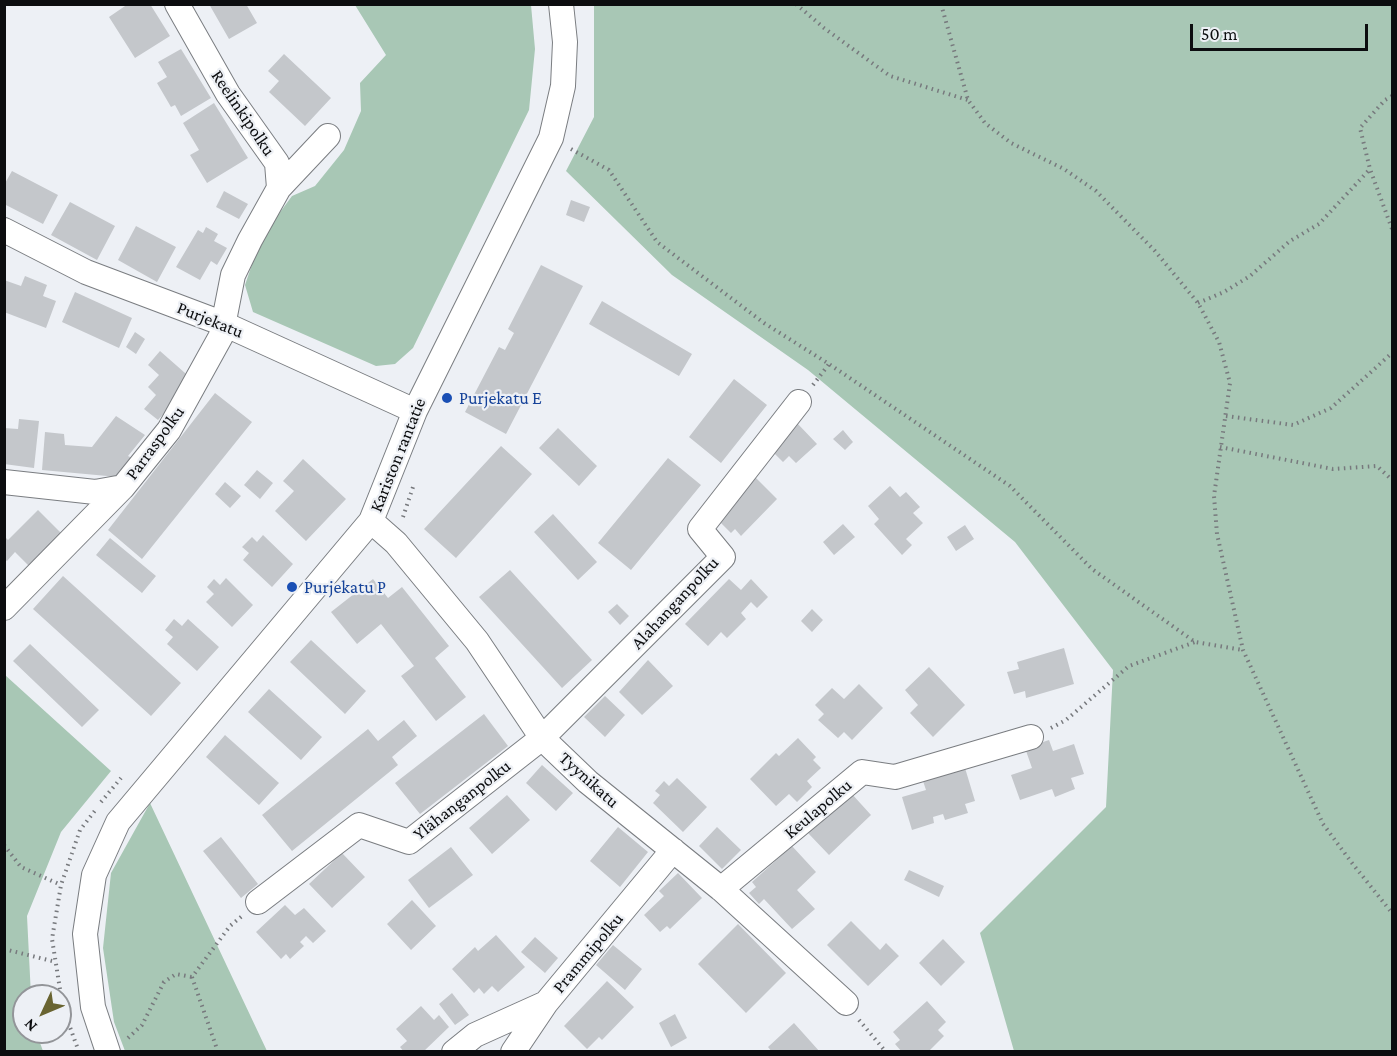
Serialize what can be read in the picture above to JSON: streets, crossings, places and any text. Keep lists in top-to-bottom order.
{
  "streets": {
    "street": [
      "Reelinkipolku",
      "Purjekatu",
      "Parraspolku",
      "Kariston rantatie",
      "Alahanganpolku",
      "Tyynikatu",
      "Ylähanganpolku",
      "Keulapolku",
      "Prammipolku"
    ]
  },
  "crossings": [
    ["Purjekatu", "Parraspolku"],
    ["Purjekatu", "Kariston rantatie"],
    ["Kariston rantatie", "Tyynikatu"],
    ["Alahanganpolku", "Tyynikatu"],
    ["Alahanganpolku", "Ylähanganpolku"],
    ["Tyynikatu", "Ylähanganpolku"],
    ["Tyynikatu", "Keulapolku"],
    ["Tyynikatu", "Prammipolku"]
  ],
  "places": ["Purjekatu E", "Purjekatu P"],
  "scale_bar": "50 m",
  "north": "bottom left"
}
